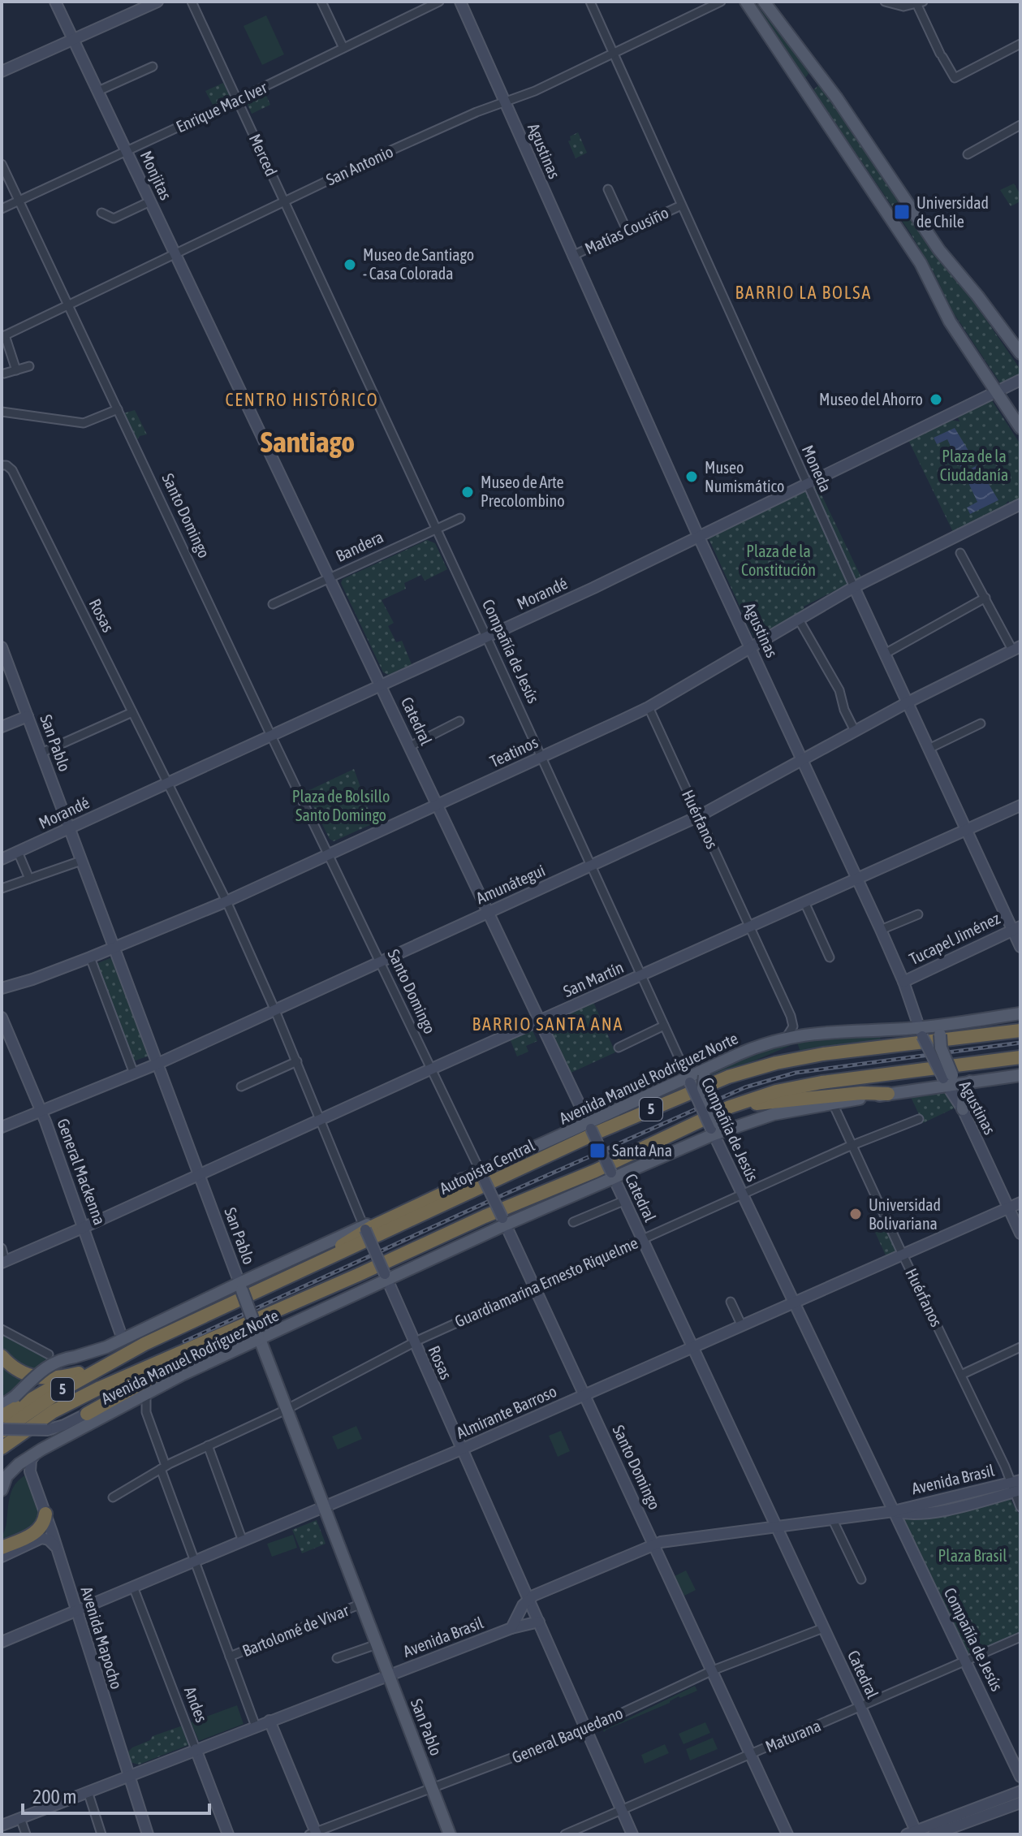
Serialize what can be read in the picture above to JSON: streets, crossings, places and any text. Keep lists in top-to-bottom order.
{
  "streets": {
    "highway": ["5", "Autopista Central"],
    "main road": [
      "Agustinas",
      "Monjitas",
      "Moneda",
      "Santo Domingo",
      "Morandé",
      "Rosas",
      "Compañía de Jesús",
      "Catedral",
      "San Pablo",
      "Teatinos",
      "Amunátegui",
      "Tucapel Jiménez",
      "San Martín",
      "Avenida Manuel Rodríguez Norte",
      "General Mackenna",
      "Almirante Barroso",
      "Avenida Brasil",
      "Avenida Mapocho",
      "Andes"
    ],
    "street": [
      "Enrique Mac Iver",
      "Merced",
      "San Antonio",
      "Matías Cousiño",
      "Bandera",
      "Huérfanos",
      "Guardiamarina Ernesto Riquelme",
      "Bartolomé de Vivar",
      "General Baquedano",
      "Maturana"
    ]
  },
  "crossings": [
    ["Enrique Mac Iver", "Merced"],
    ["Enrique Mac Iver", "Monjitas"],
    ["Enrique Mac Iver", "Santo Domingo"],
    ["Agustinas", "San Antonio"],
    ["Agustinas", "Matías Cousiño"],
    ["Agustinas", "Morandé"],
    ["Agustinas", "Teatinos"],
    ["Agustinas", "Amunátegui"],
    ["Agustinas", "Tucapel Jiménez"],
    ["Agustinas", "San Martín"],
    ["Agustinas", "Avenida Manuel Rodríguez Norte"],
    ["Agustinas", "Almirante Barroso"],
    ["Merced", "San Antonio"],
    ["Merced", "Compañía de Jesús"],
    ["San Antonio", "Monjitas"],
    ["San Antonio", "Moneda"],
    ["San Antonio", "Santo Domingo"],
    ["Monjitas", "Catedral"],
    ["Matías Cousiño", "Moneda"],
    ["Moneda", "Morandé"],
    ["Moneda", "Teatinos"],
    ["Moneda", "Amunátegui"],
    ["Moneda", "Tucapel Jiménez"],
    ["Moneda", "San Martín"],
    ["Santo Domingo", "Morandé"],
    ["Santo Domingo", "Teatinos"],
    ["Santo Domingo", "Amunátegui"],
    ["Santo Domingo", "San Martín"],
    ["Santo Domingo", "Avenida Manuel Rodríguez Norte"],
    ["Santo Domingo", "Guardiamarina Ernesto Riquelme"],
    ["Santo Domingo", "Almirante Barroso"],
    ["Santo Domingo", "Avenida Brasil"],
    ["Santo Domingo", "General Baquedano"],
    ["Santo Domingo", "Maturana"],
    ["Bandera", "Compañía de Jesús"],
    ["Bandera", "Catedral"],
    ["Morandé", "Rosas"],
    ["Morandé", "Compañía de Jesús"],
    ["Morandé", "Catedral"],
    ["Morandé", "San Pablo"],
    ["Rosas", "Teatinos"],
    ["Rosas", "Amunátegui"],
    ["Rosas", "San Martín"],
    ["Rosas", "Avenida Manuel Rodríguez Norte"],
    ["Rosas", "Guardiamarina Ernesto Riquelme"],
    ["Rosas", "Almirante Barroso"],
    ["Rosas", "Avenida Brasil"],
    ["Rosas", "General Baquedano"],
    ["Rosas", "Maturana"],
    ["Compañía de Jesús", "Teatinos"],
    ["Compañía de Jesús", "Amunátegui"],
    ["Compañía de Jesús", "San Martín"],
    ["Compañía de Jesús", "Avenida Manuel Rodríguez Norte"],
    ["Compañía de Jesús", "Guardiamarina Ernesto Riquelme"],
    ["Compañía de Jesús", "Almirante Barroso"],
    ["Compañía de Jesús", "Avenida Brasil"],
    ["Compañía de Jesús", "Maturana"],
    ["Catedral", "Teatinos"],
    ["Catedral", "Amunátegui"],
    ["Catedral", "San Martín"],
    ["Catedral", "Avenida Manuel Rodríguez Norte"],
    ["Catedral", "Guardiamarina Ernesto Riquelme"],
    ["Catedral", "Almirante Barroso"],
    ["Catedral", "Avenida Brasil"],
    ["Catedral", "General Baquedano"],
    ["Catedral", "Maturana"],
    ["San Pablo", "Teatinos"],
    ["San Pablo", "Amunátegui"],
    ["San Pablo", "San Martín"],
    ["San Pablo", "Avenida Manuel Rodríguez Norte"],
    ["San Pablo", "Guardiamarina Ernesto Riquelme"],
    ["San Pablo", "Almirante Barroso"],
    ["San Pablo", "Avenida Brasil"],
    ["San Pablo", "Bartolomé de Vivar"],
    ["San Pablo", "General Baquedano"],
    ["Teatinos", "Huérfanos"],
    ["Huérfanos", "Amunátegui"],
    ["Huérfanos", "San Martín"],
    ["Huérfanos", "Avenida Manuel Rodríguez Norte"],
    ["Huérfanos", "Guardiamarina Ernesto Riquelme"],
    ["Huérfanos", "Almirante Barroso"],
    ["Huérfanos", "Avenida Brasil"],
    ["Amunátegui", "General Mackenna"],
    ["San Martín", "General Mackenna"],
    ["Avenida Manuel Rodríguez Norte", "5"],
    ["Avenida Manuel Rodríguez Norte", "Autopista Central"],
    ["Avenida Manuel Rodríguez Norte", "General Mackenna"],
    ["Avenida Manuel Rodríguez Norte", "Avenida Mapocho"],
    ["Almirante Barroso", "Avenida Mapocho"],
    ["Almirante Barroso", "Andes"],
    ["Avenida Brasil", "Avenida Mapocho"],
    ["Avenida Brasil", "Andes"]
  ],
  "districts": [
    "BARRIO LA BOLSA",
    "CENTRO HISTÓRICO",
    "Santiago",
    "BARRIO SANTA ANA"
  ],
  "parks": [
    "Plaza de la Ciudadanía",
    "Plaza de la Constitución",
    "Plaza de Bolsillo Santo Domingo",
    "Plaza Brasil"
  ],
  "places": {
    "transit": ["Universidad de Chile", "Santa Ana"],
    "other": [
      "Museo de Santiago - Casa Colorada",
      "Museo del Ahorro",
      "Museo Numismático",
      "Museo de Arte Precolombino",
      "Universidad Bolivariana"
    ]
  },
  "scale_bar": "200 m"
}
